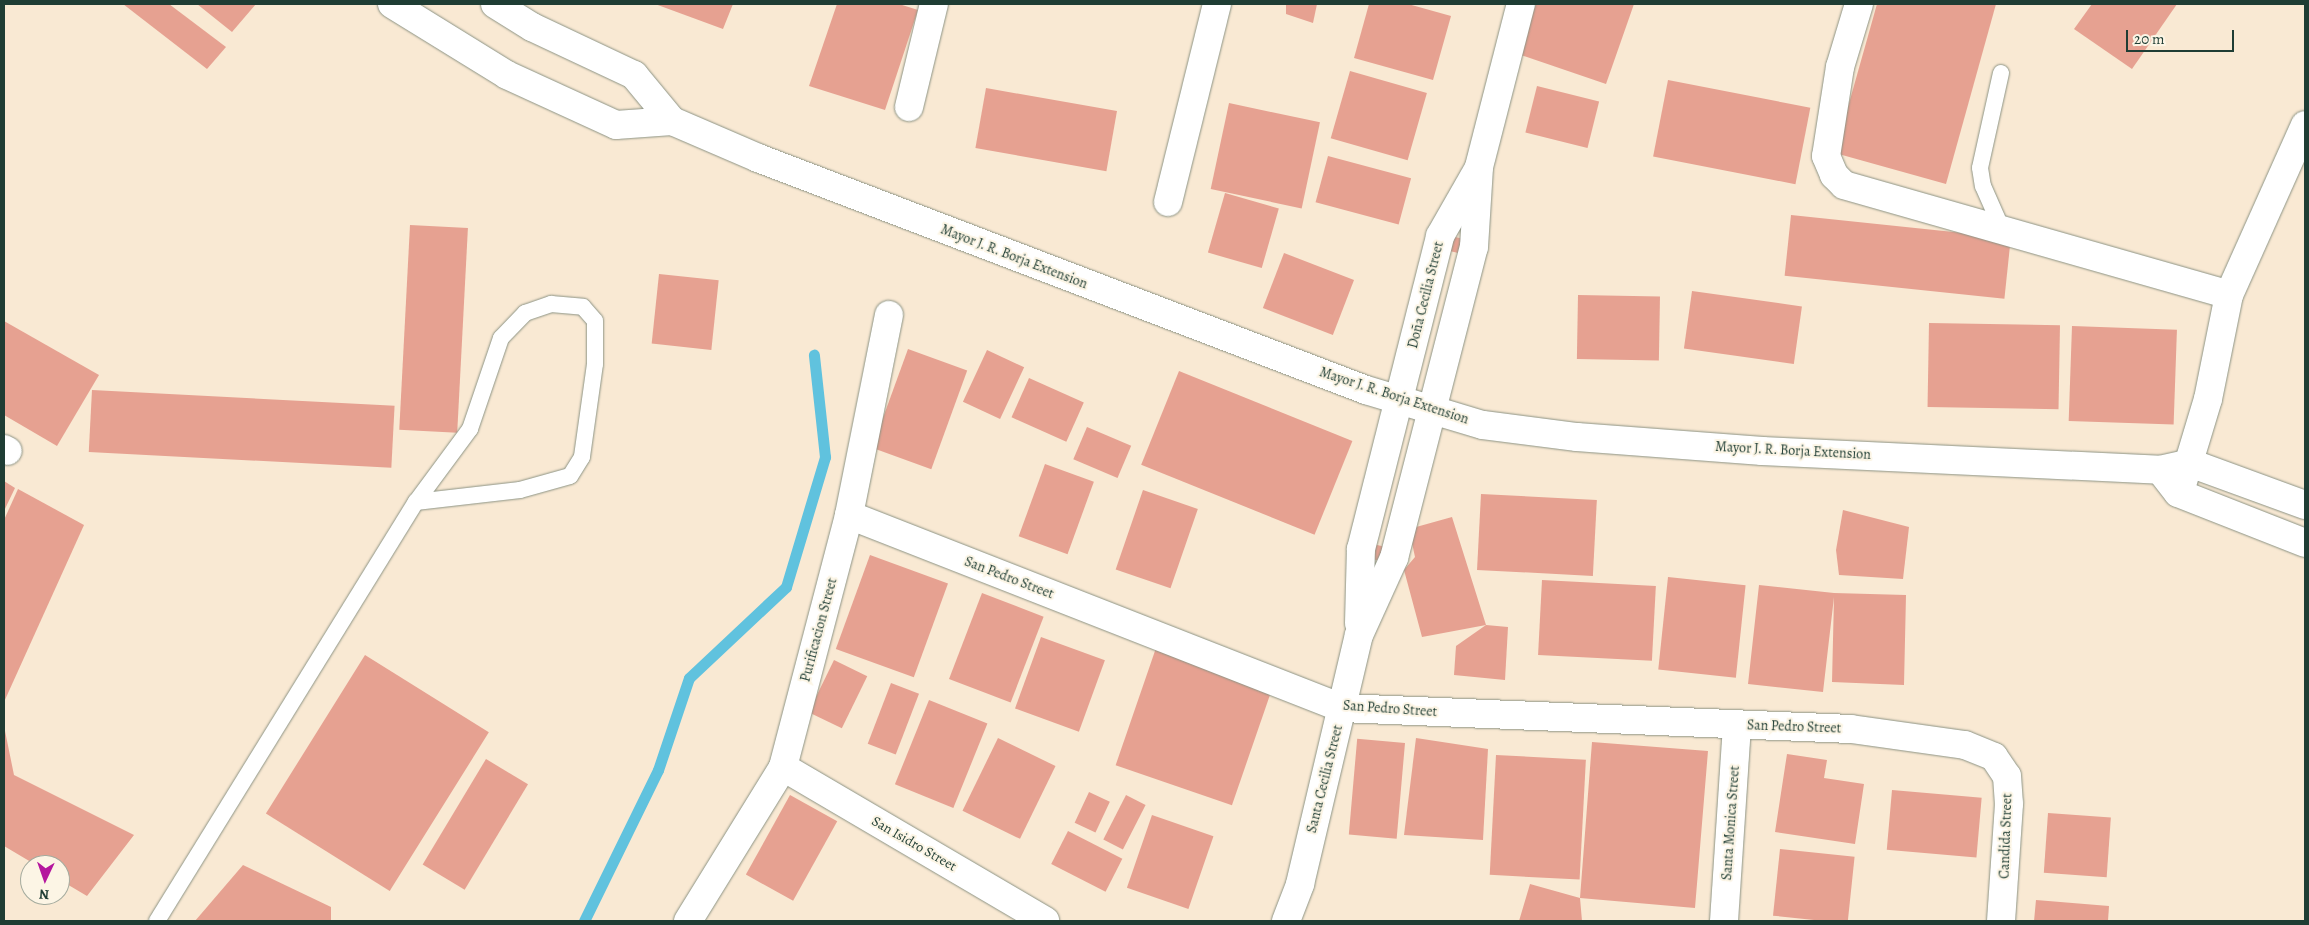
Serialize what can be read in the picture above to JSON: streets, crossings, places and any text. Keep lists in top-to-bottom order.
{
  "streets": {
    "street": [
      "Mayor J. R. Borja Extension",
      "Doña Cecilia Street",
      "San Pedro Street",
      "Purificacion Street",
      "Santa Cecilia Street",
      "Santa Monica Street",
      "Candida Street",
      "San Isidro Street"
    ]
  },
  "crossings": [
    ["Mayor J. R. Borja Extension", "Doña Cecilia Street"],
    ["Mayor J. R. Borja Extension", "Santa Cecilia Street"],
    ["Doña Cecilia Street", "Santa Cecilia Street"],
    ["San Pedro Street", "Purificacion Street"],
    ["San Pedro Street", "Santa Cecilia Street"],
    ["San Pedro Street", "Santa Monica Street"],
    ["San Pedro Street", "Candida Street"],
    ["Purificacion Street", "San Isidro Street"]
  ],
  "scale_bar": "20 m",
  "north": "bottom"
}
